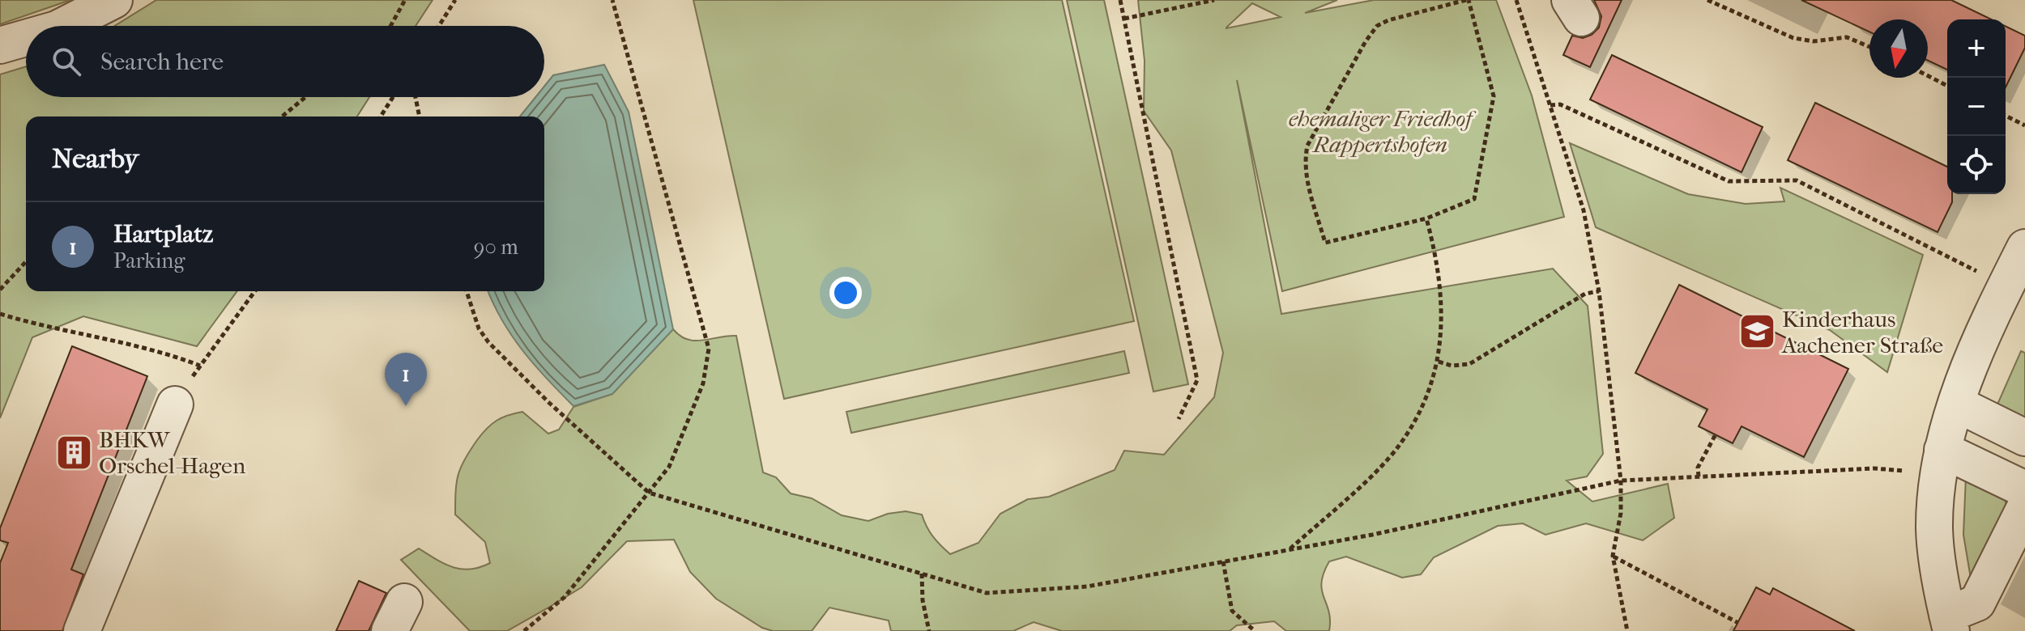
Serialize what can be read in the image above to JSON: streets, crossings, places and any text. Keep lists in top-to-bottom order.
{
  "parks": ["ehemaliger Friedhof Rappertshofen"],
  "places": {
    "school or university": ["Kinderhaus Aachener Straße"],
    "building": ["BHKW Orschel-Hagen"]
  },
  "north": "bottom",
  "page": {
    "map_buttons": ["+", "−"],
    "search": "Search here",
    "heading": "Nearby",
    "list": [
      {
        "mark": "1",
        "name": "Hartplatz",
        "note": "Parking",
        "value": "90 m"
      }
    ],
    "pins": "1"
  }
}
